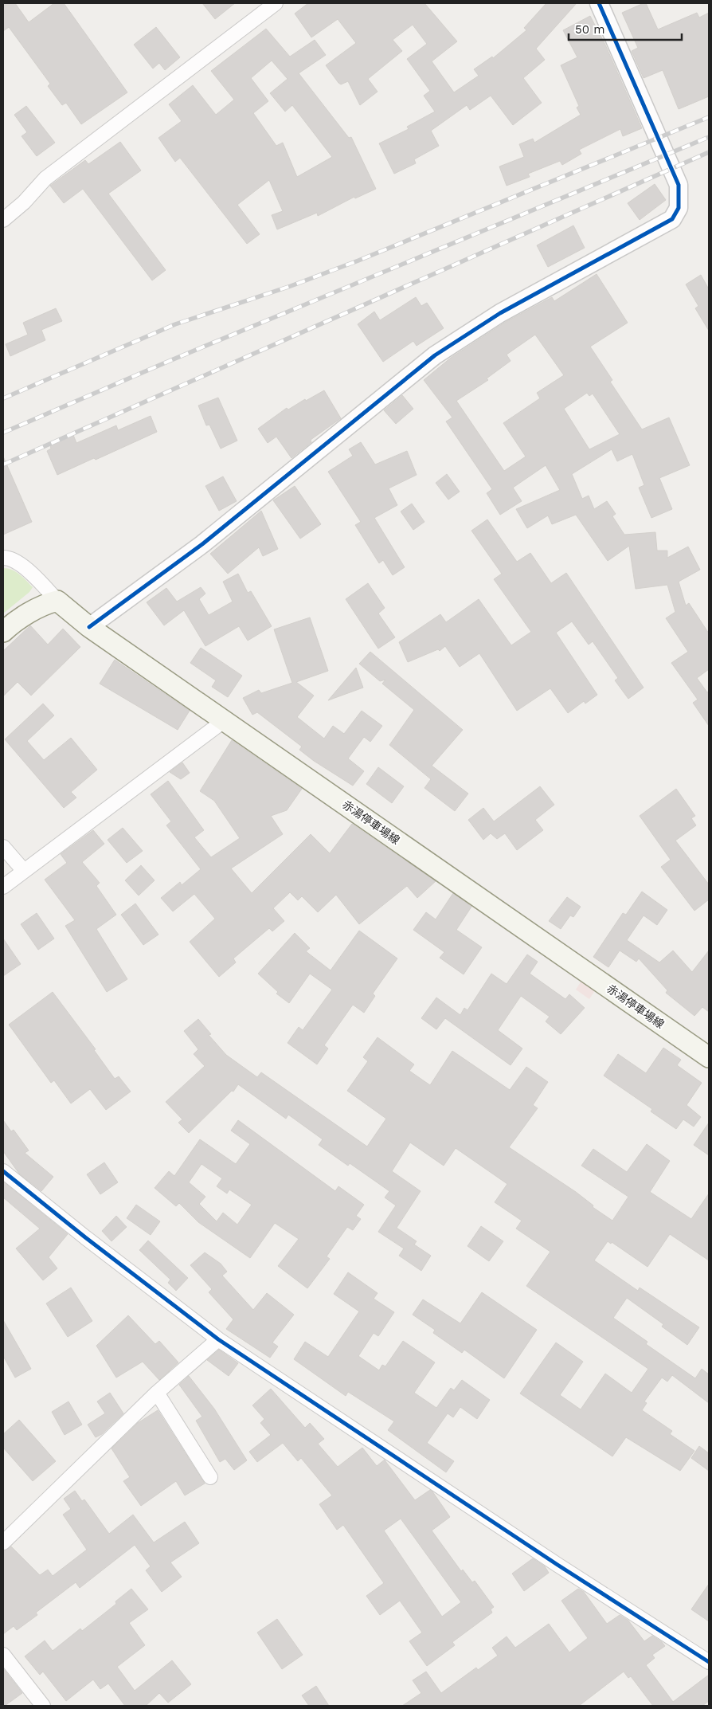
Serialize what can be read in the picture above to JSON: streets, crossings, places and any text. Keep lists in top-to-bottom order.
{
  "streets": {
    "main road": ["赤湯停車場線"]
  },
  "scale_bar": "50 m"
}
